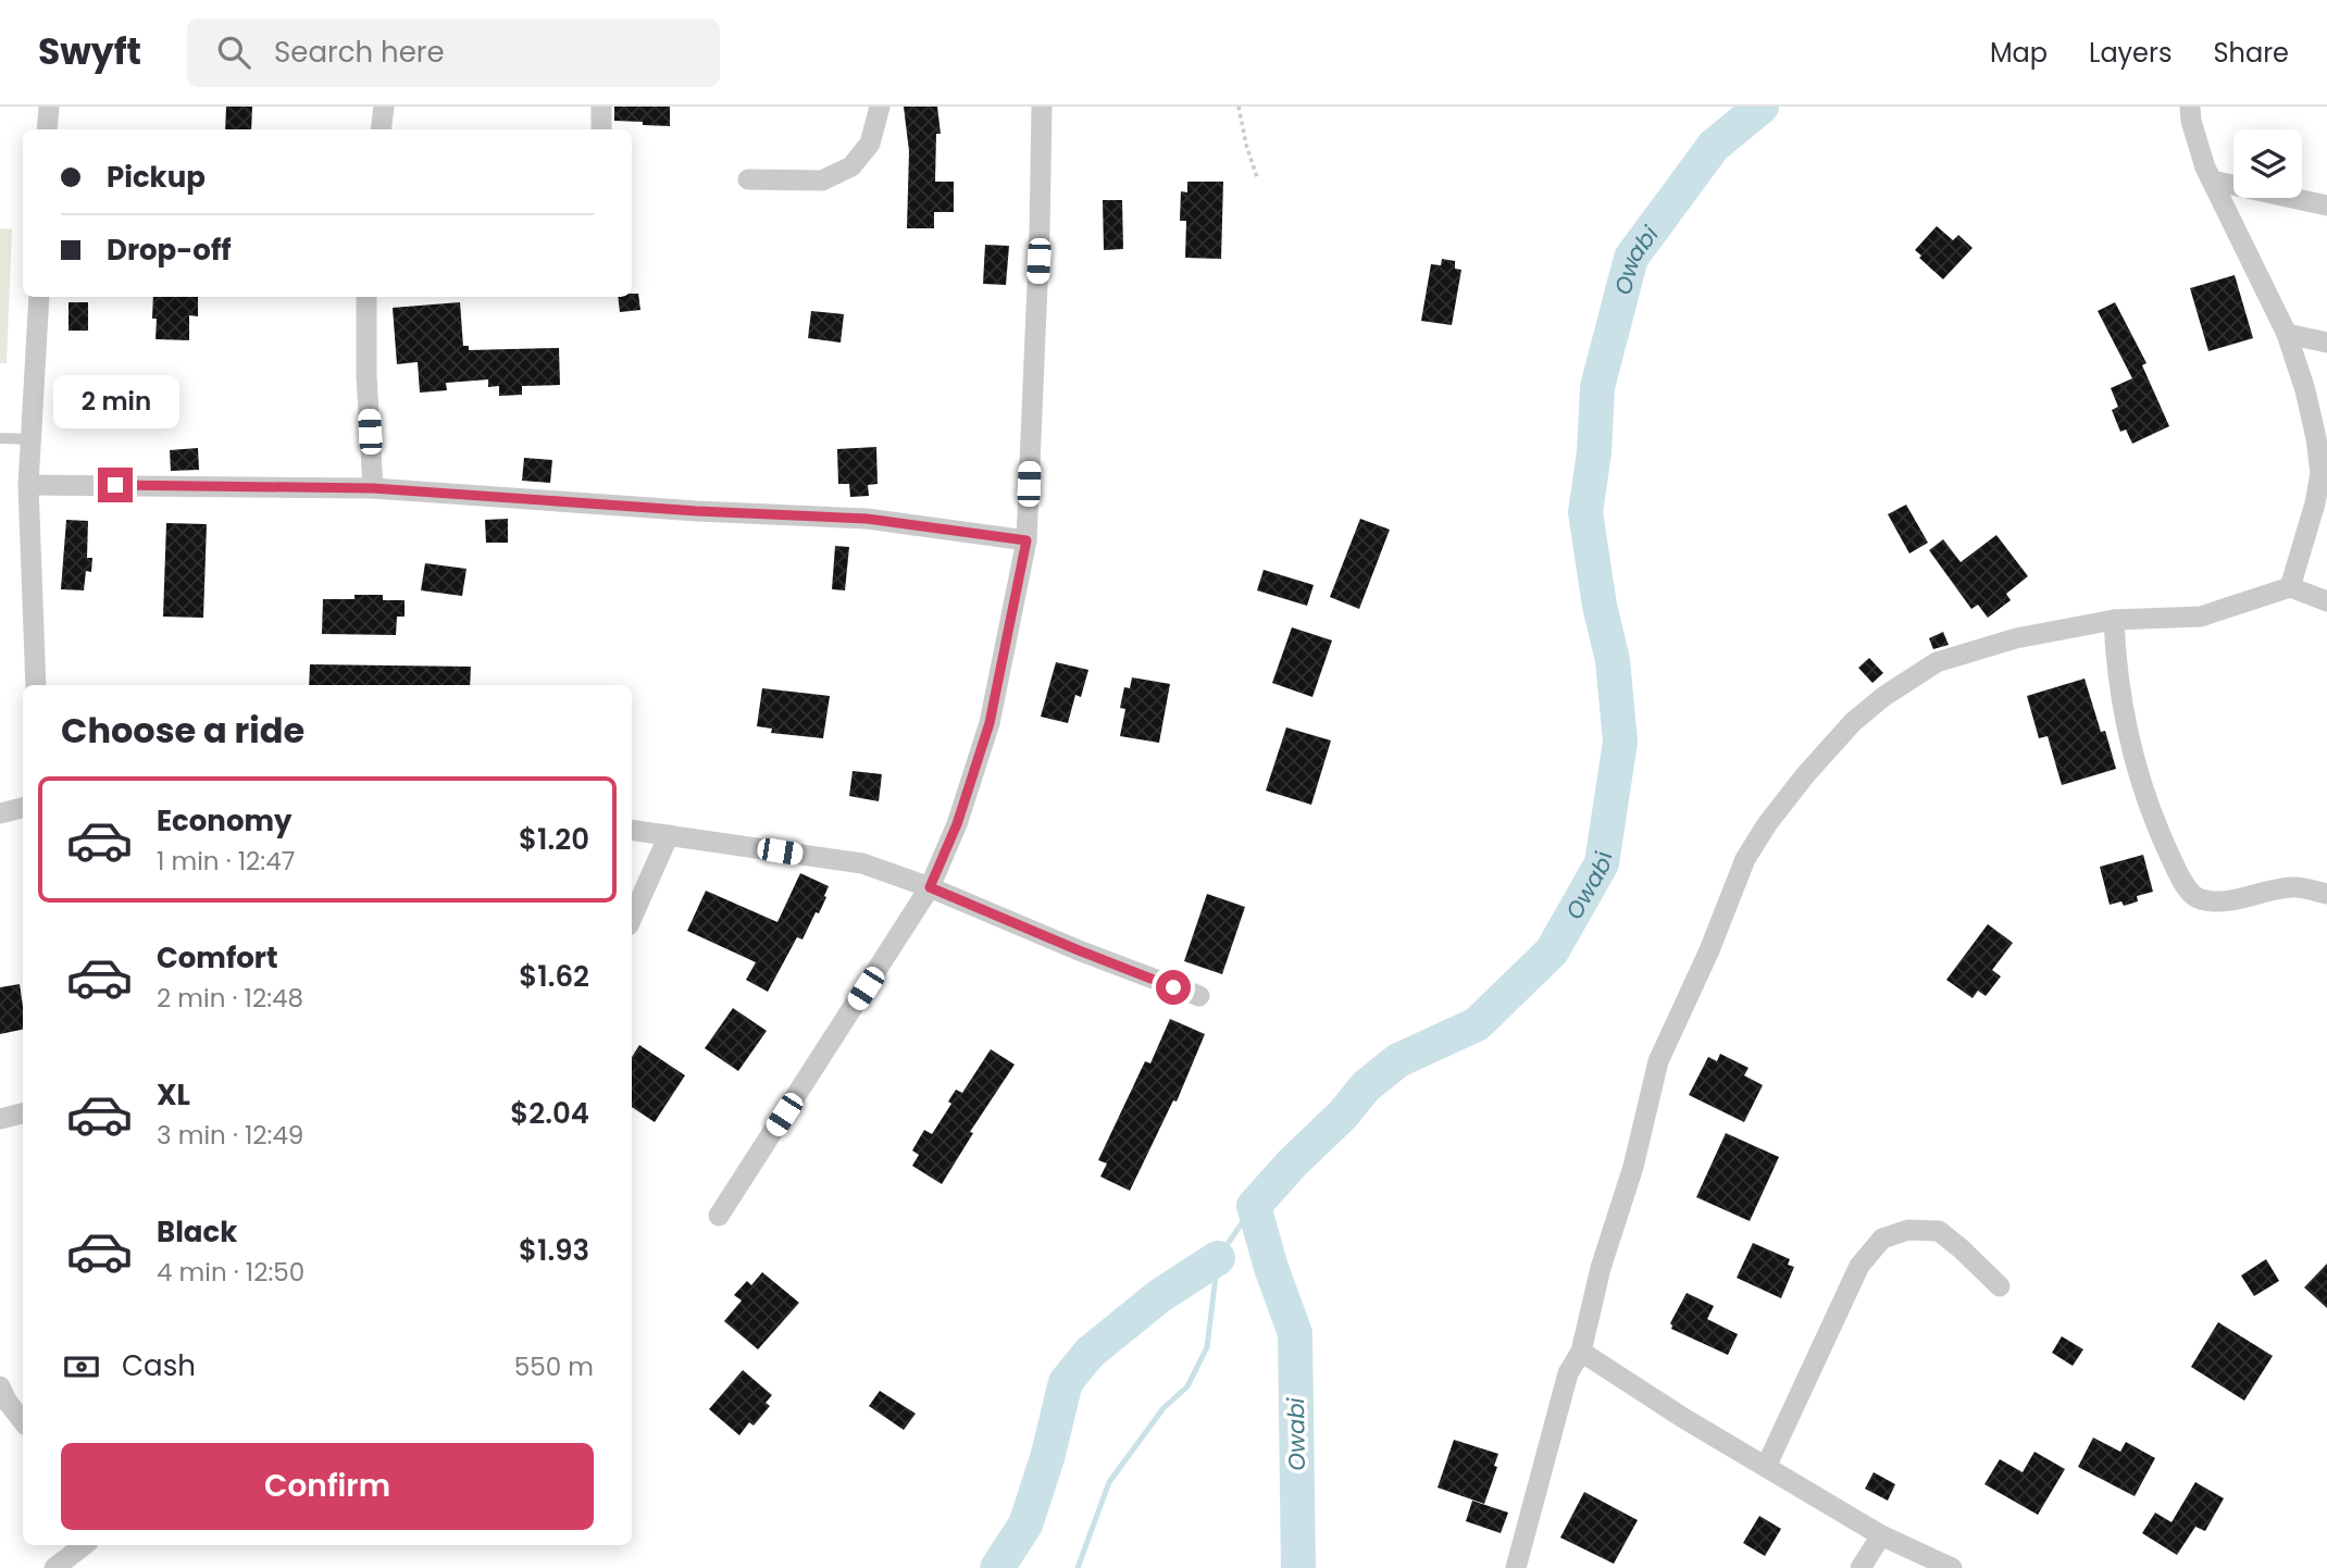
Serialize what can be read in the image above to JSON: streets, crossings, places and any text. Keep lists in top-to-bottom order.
{
  "water": ["Owabi"],
  "page": {
    "header": "Swyft",
    "search": "Search here",
    "nav": ["Map", "Layers", "Share"],
    "banner": ["Pickup", "Drop-off"],
    "bubble": "2 min",
    "heading": "Choose a ride",
    "list": [
      {
        "name": "Economy",
        "note": "1 min · 12:47",
        "value": "$1.20"
      },
      {
        "name": "Comfort",
        "note": "2 min · 12:48",
        "value": "$1.62"
      },
      {
        "name": "XL",
        "note": "3 min · 12:49",
        "value": "$2.04"
      },
      {
        "name": "Black",
        "note": "4 min · 12:50",
        "value": "$1.93"
      }
    ],
    "pay": ["Cash", "550 m"],
    "buttons": "Confirm"
  }
}
